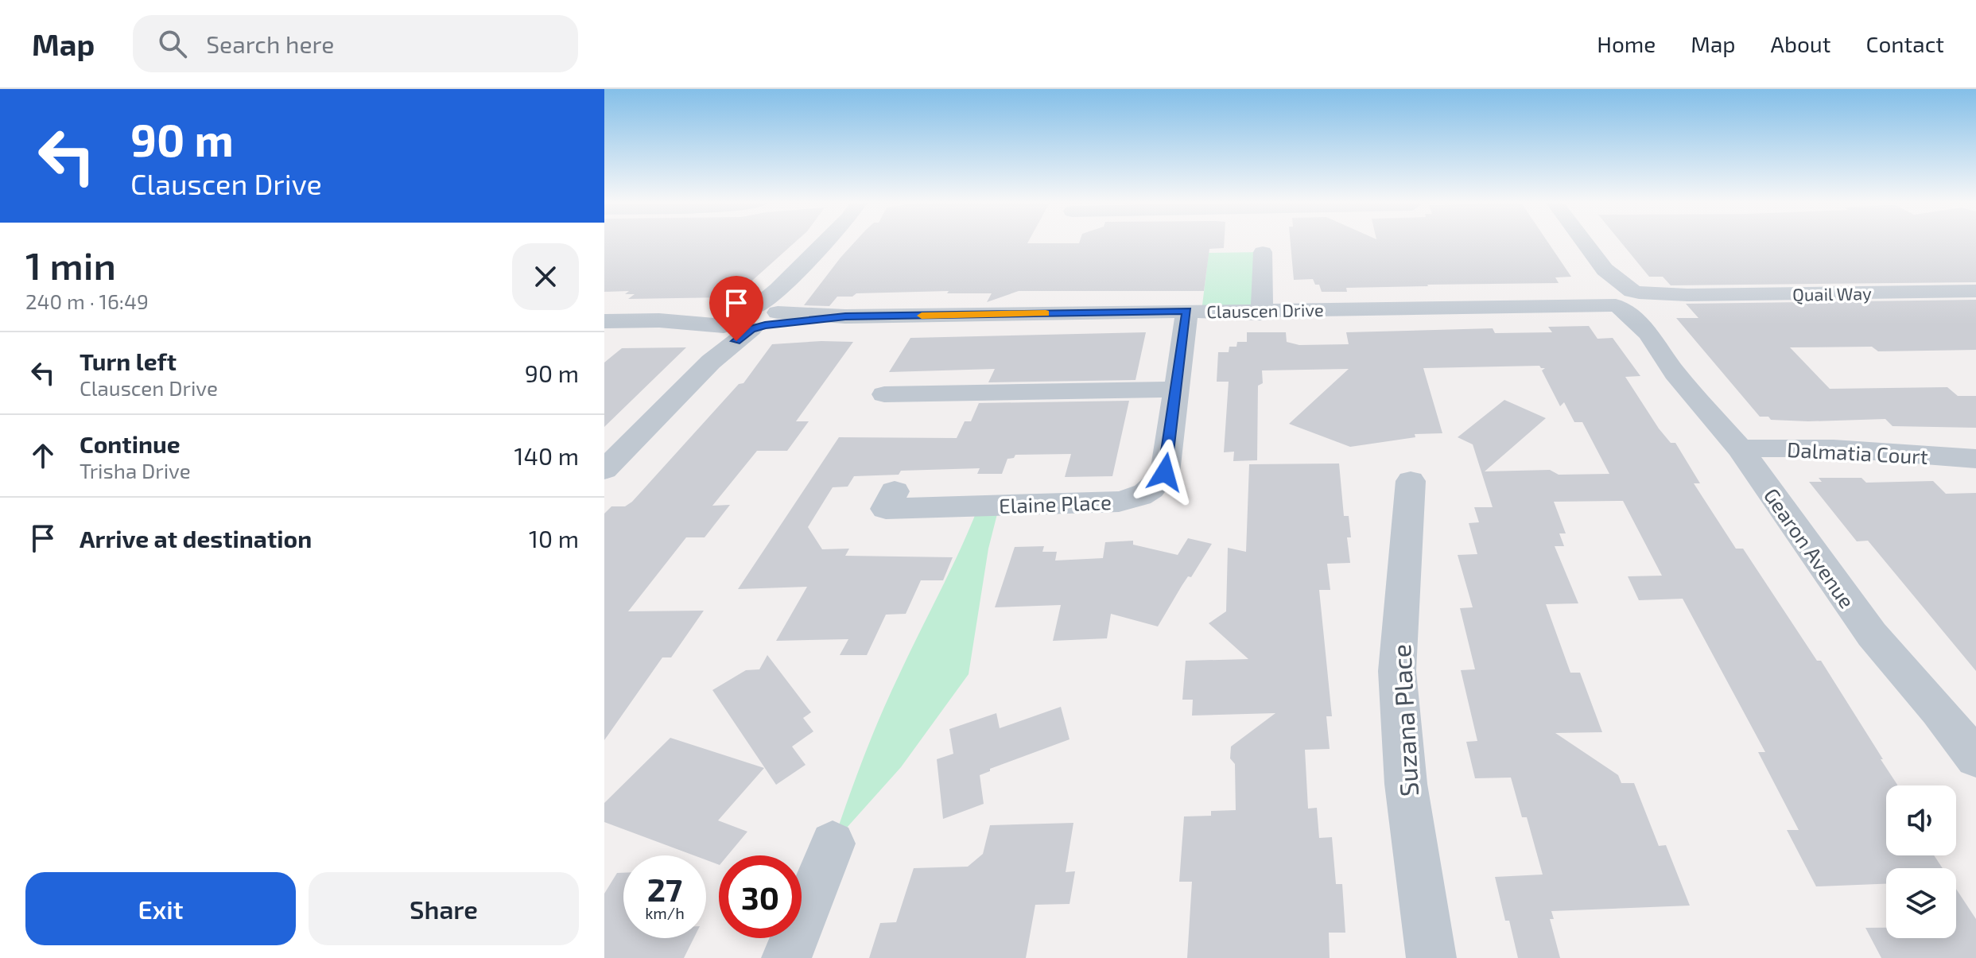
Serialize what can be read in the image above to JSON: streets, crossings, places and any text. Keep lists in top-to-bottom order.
{
  "streets": {
    "street": [
      "Quail Way",
      "Clauscen Drive",
      "Dalmatia Court",
      "Elaine Place",
      "Gearon Avenue",
      "Suzana Place"
    ]
  },
  "crossings": [
    ["Quail Way", "Clauscen Drive"],
    ["Quail Way", "Gearon Avenue"],
    ["Clauscen Drive", "Elaine Place"],
    ["Clauscen Drive", "Gearon Avenue"],
    ["Dalmatia Court", "Gearon Avenue"]
  ],
  "page": {
    "header": "Map",
    "search": "Search here",
    "nav": [
      "Home",
      "Map",
      "About",
      "Contact"
    ],
    "turn": ["90 m", "Clauscen Drive"],
    "heading": ["1 min", "240 m · 16:49"],
    "list": [
      {
        "name": "Turn left",
        "note": "Clauscen Drive",
        "value": "90 m"
      },
      {
        "name": "Continue",
        "note": "Trisha Drive",
        "value": "140 m"
      },
      {
        "name": "Arrive at destination",
        "value": "10 m"
      }
    ],
    "speed": "27 km/h",
    "limit": "30",
    "buttons": ["Exit", "Share"]
  }
}
